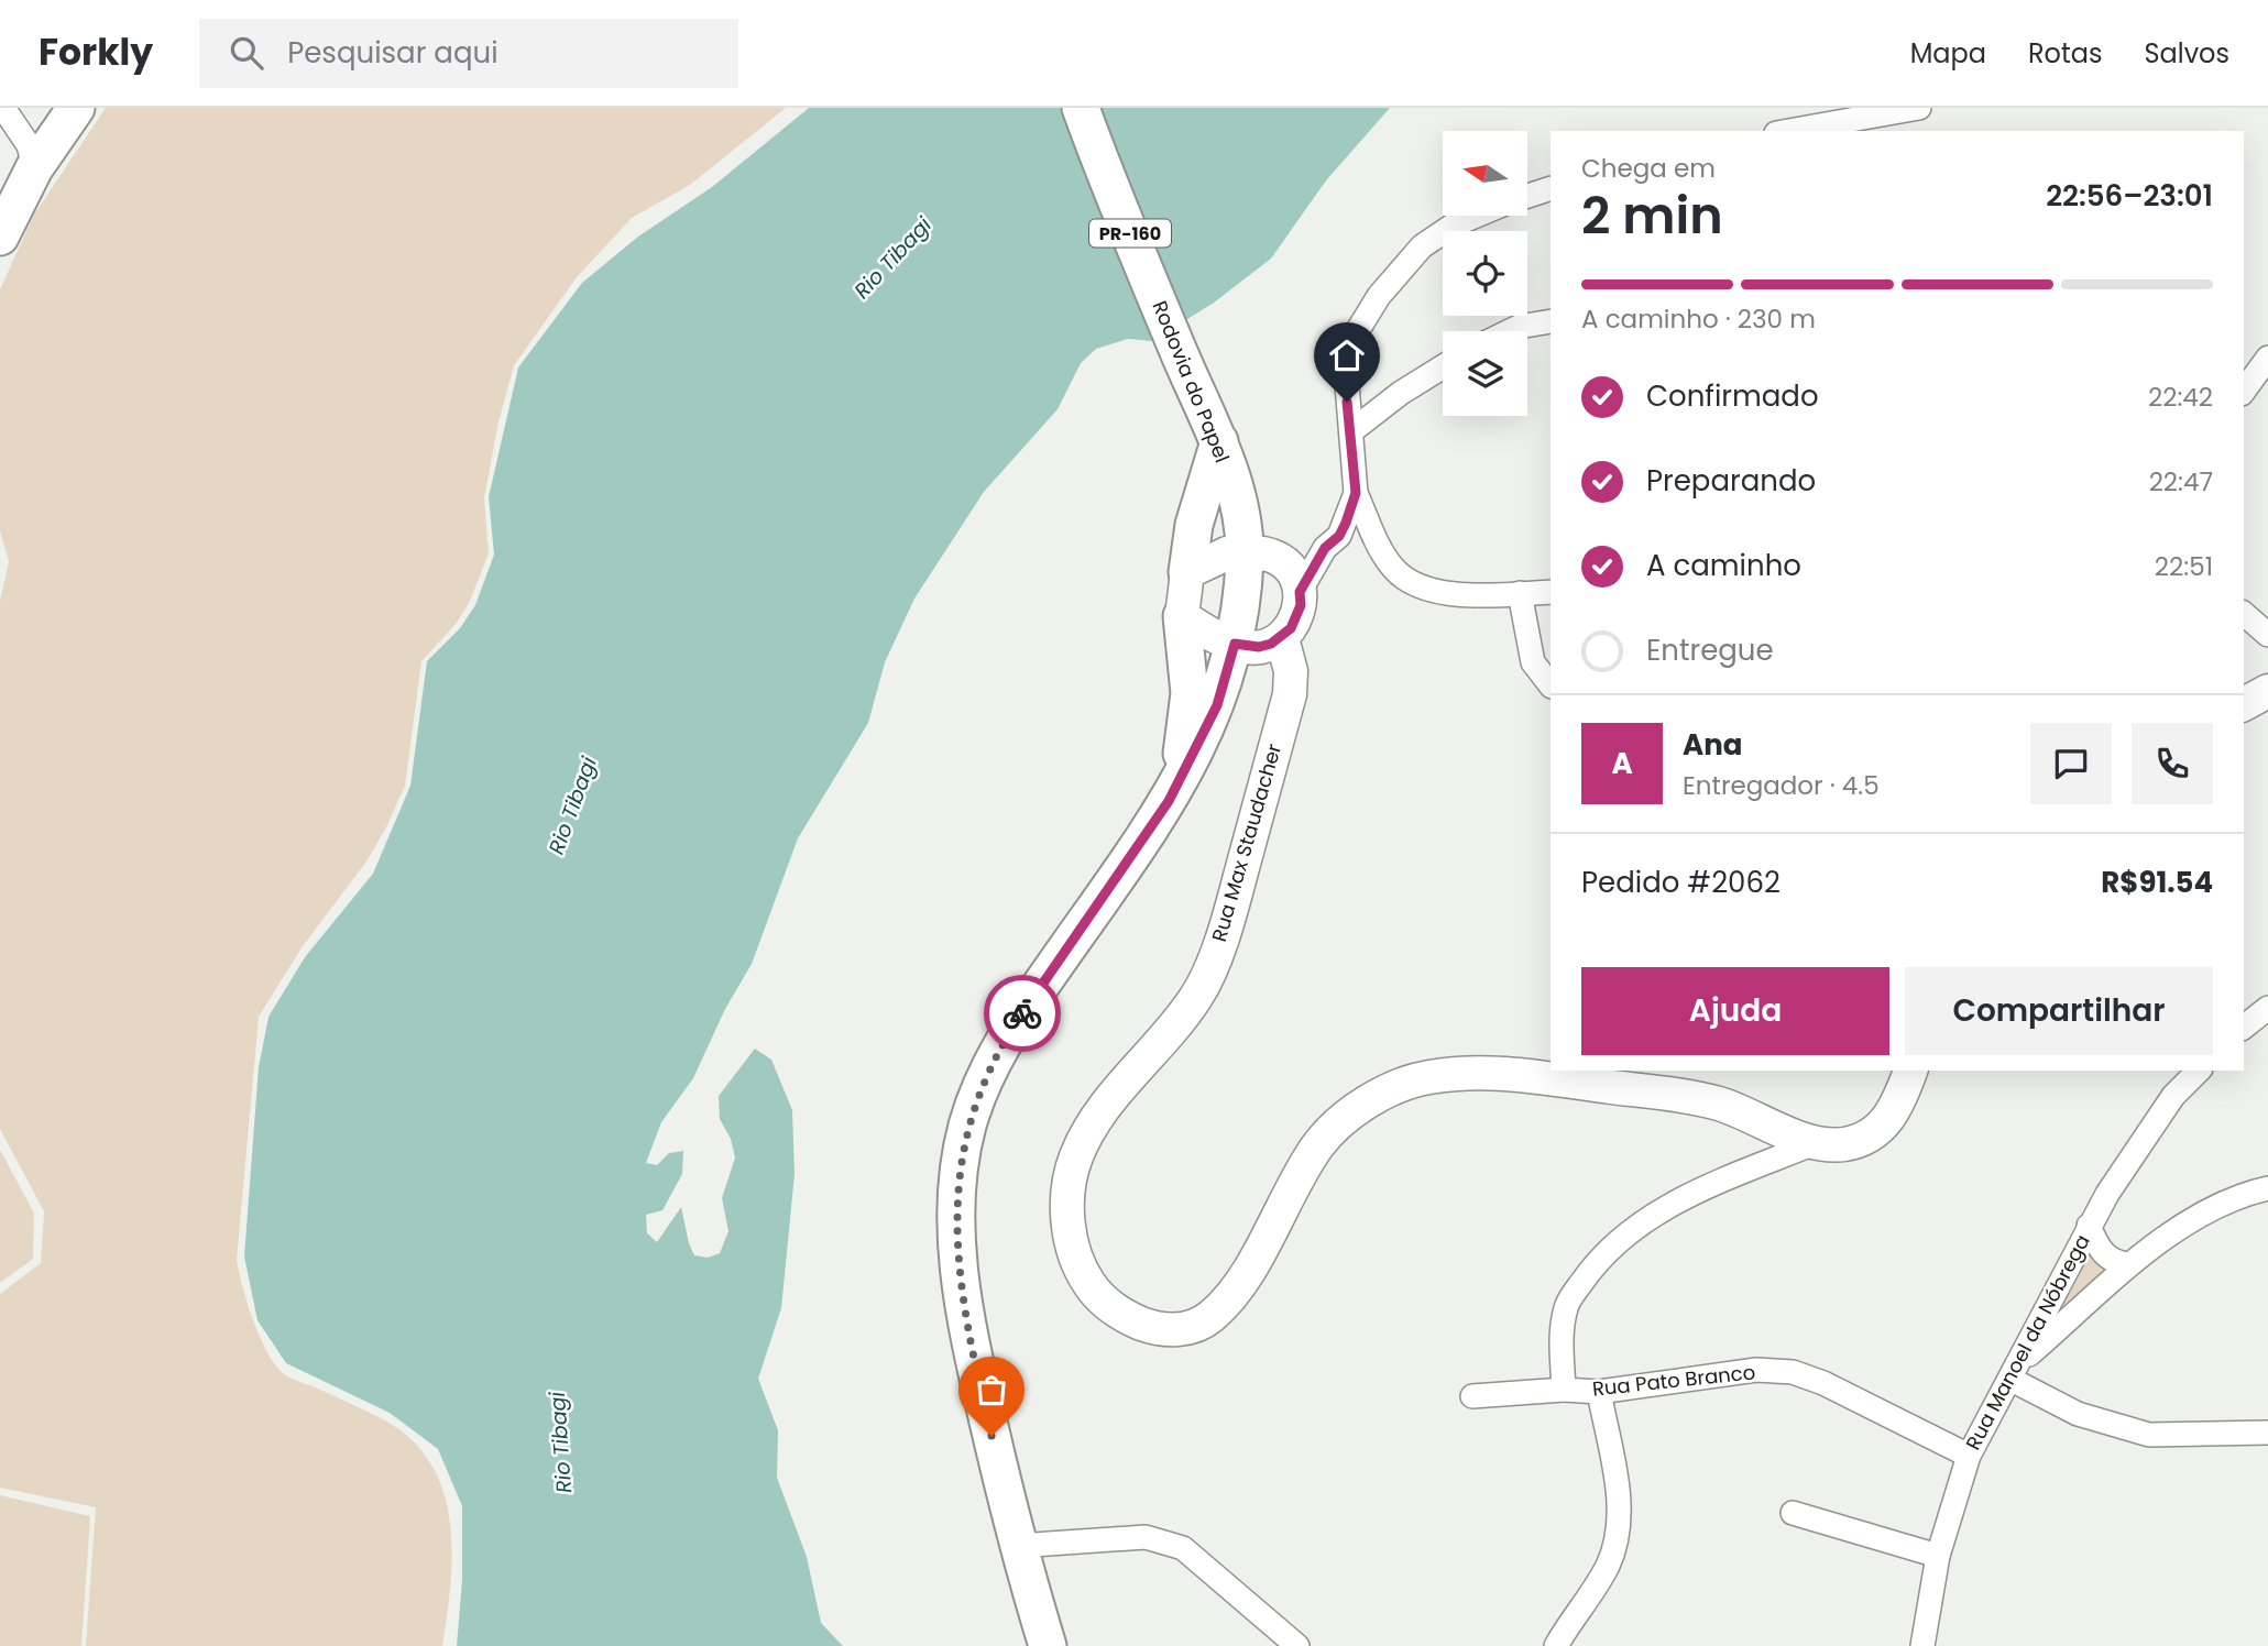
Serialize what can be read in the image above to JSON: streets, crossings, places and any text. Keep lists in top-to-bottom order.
{
  "streets": {
    "main road": ["PR-160", "Rodovia do Papel", "Rua Max Staudacher"],
    "street": ["Rua Manoel da Nóbrega", "Rua Pato Branco"]
  },
  "crossings": [
    ["Rua Max Staudacher", "Rua Pato Branco"],
    ["Rua Manoel da Nóbrega", "Rua Pato Branco"]
  ],
  "water": ["Rio Tibagi"],
  "north": "left",
  "page": {
    "header": "Forkly",
    "search": "Pesquisar aqui",
    "nav": ["Mapa", "Rotas", "Salvos"],
    "heading": ["2 min", "Chega em", "22:56–23:01"],
    "panel": [
      "Ana",
      "Entregador · 4.5",
      "Pedido #2062",
      "R$91.54"
    ],
    "bar": "A caminho · 230 m",
    "list": [
      ["Confirmado", "22:42"],
      ["Preparando", "22:47"],
      ["A caminho", "22:51"],
      "Entregue"
    ],
    "round": "A",
    "buttons": ["Ajuda", "Compartilhar"]
  }
}
